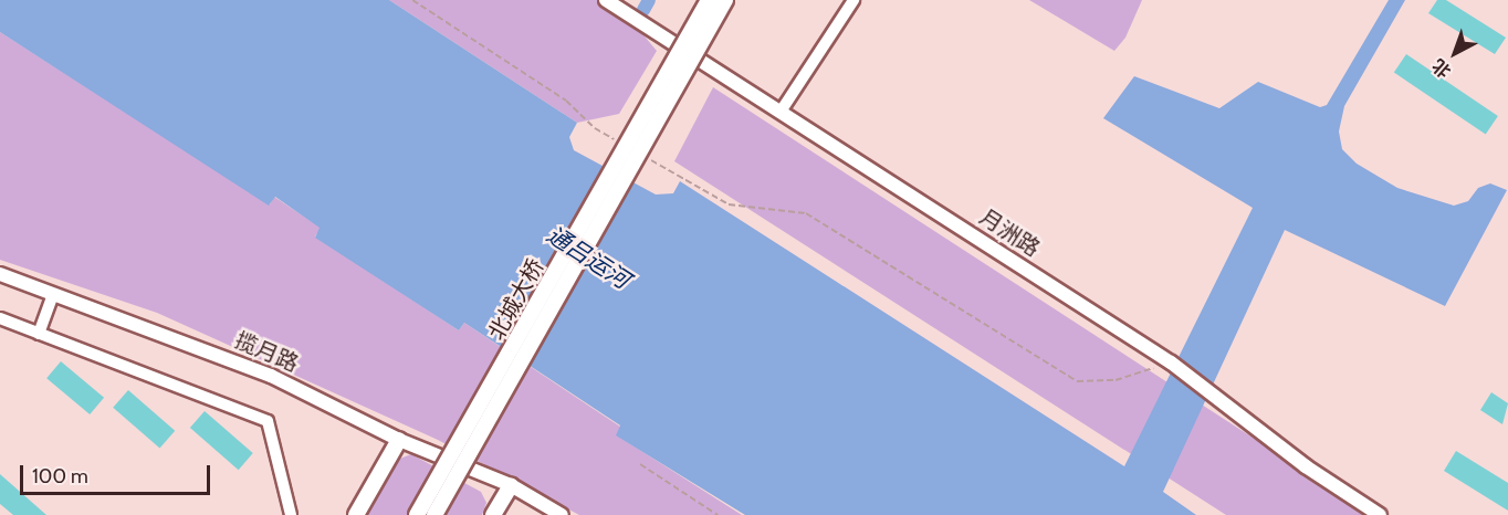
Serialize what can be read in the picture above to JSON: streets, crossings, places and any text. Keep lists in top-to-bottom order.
{
  "streets": {
    "main road": ["北城大桥"],
    "street": ["月洲路", "揽月路"]
  },
  "water": ["通吕运河"],
  "scale_bar": "100 m",
  "north": "bottom left"
}
